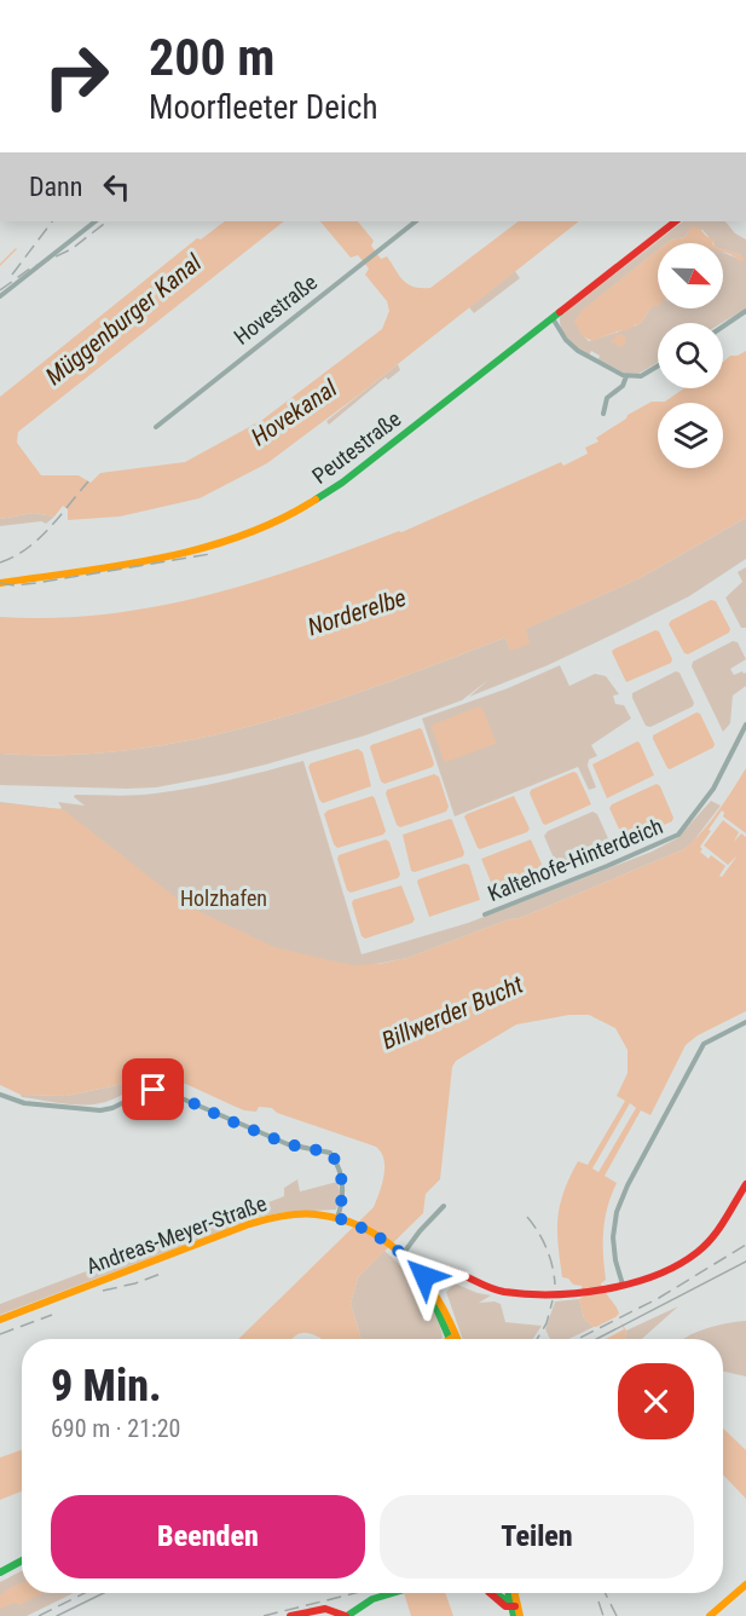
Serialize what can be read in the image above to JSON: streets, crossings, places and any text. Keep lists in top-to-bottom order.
{
  "streets": {
    "street": [
      "Hovestraße",
      "Peutestraße",
      "Kaltehofe-Hinterdeich",
      "Andreas-Meyer-Straße"
    ]
  },
  "water": [
    "Müggenburger Kanal",
    "Hovekanal",
    "Norderelbe",
    "Billwerder Bucht"
  ],
  "parks": ["Holzhafen"],
  "north": "bottom right",
  "page": {
    "turn": ["200 m", "Moorfleeter Deich"],
    "then": "Dann",
    "heading": ["9 Min.", "690 m · 21:20"],
    "buttons": ["Beenden", "Teilen"]
  }
}
